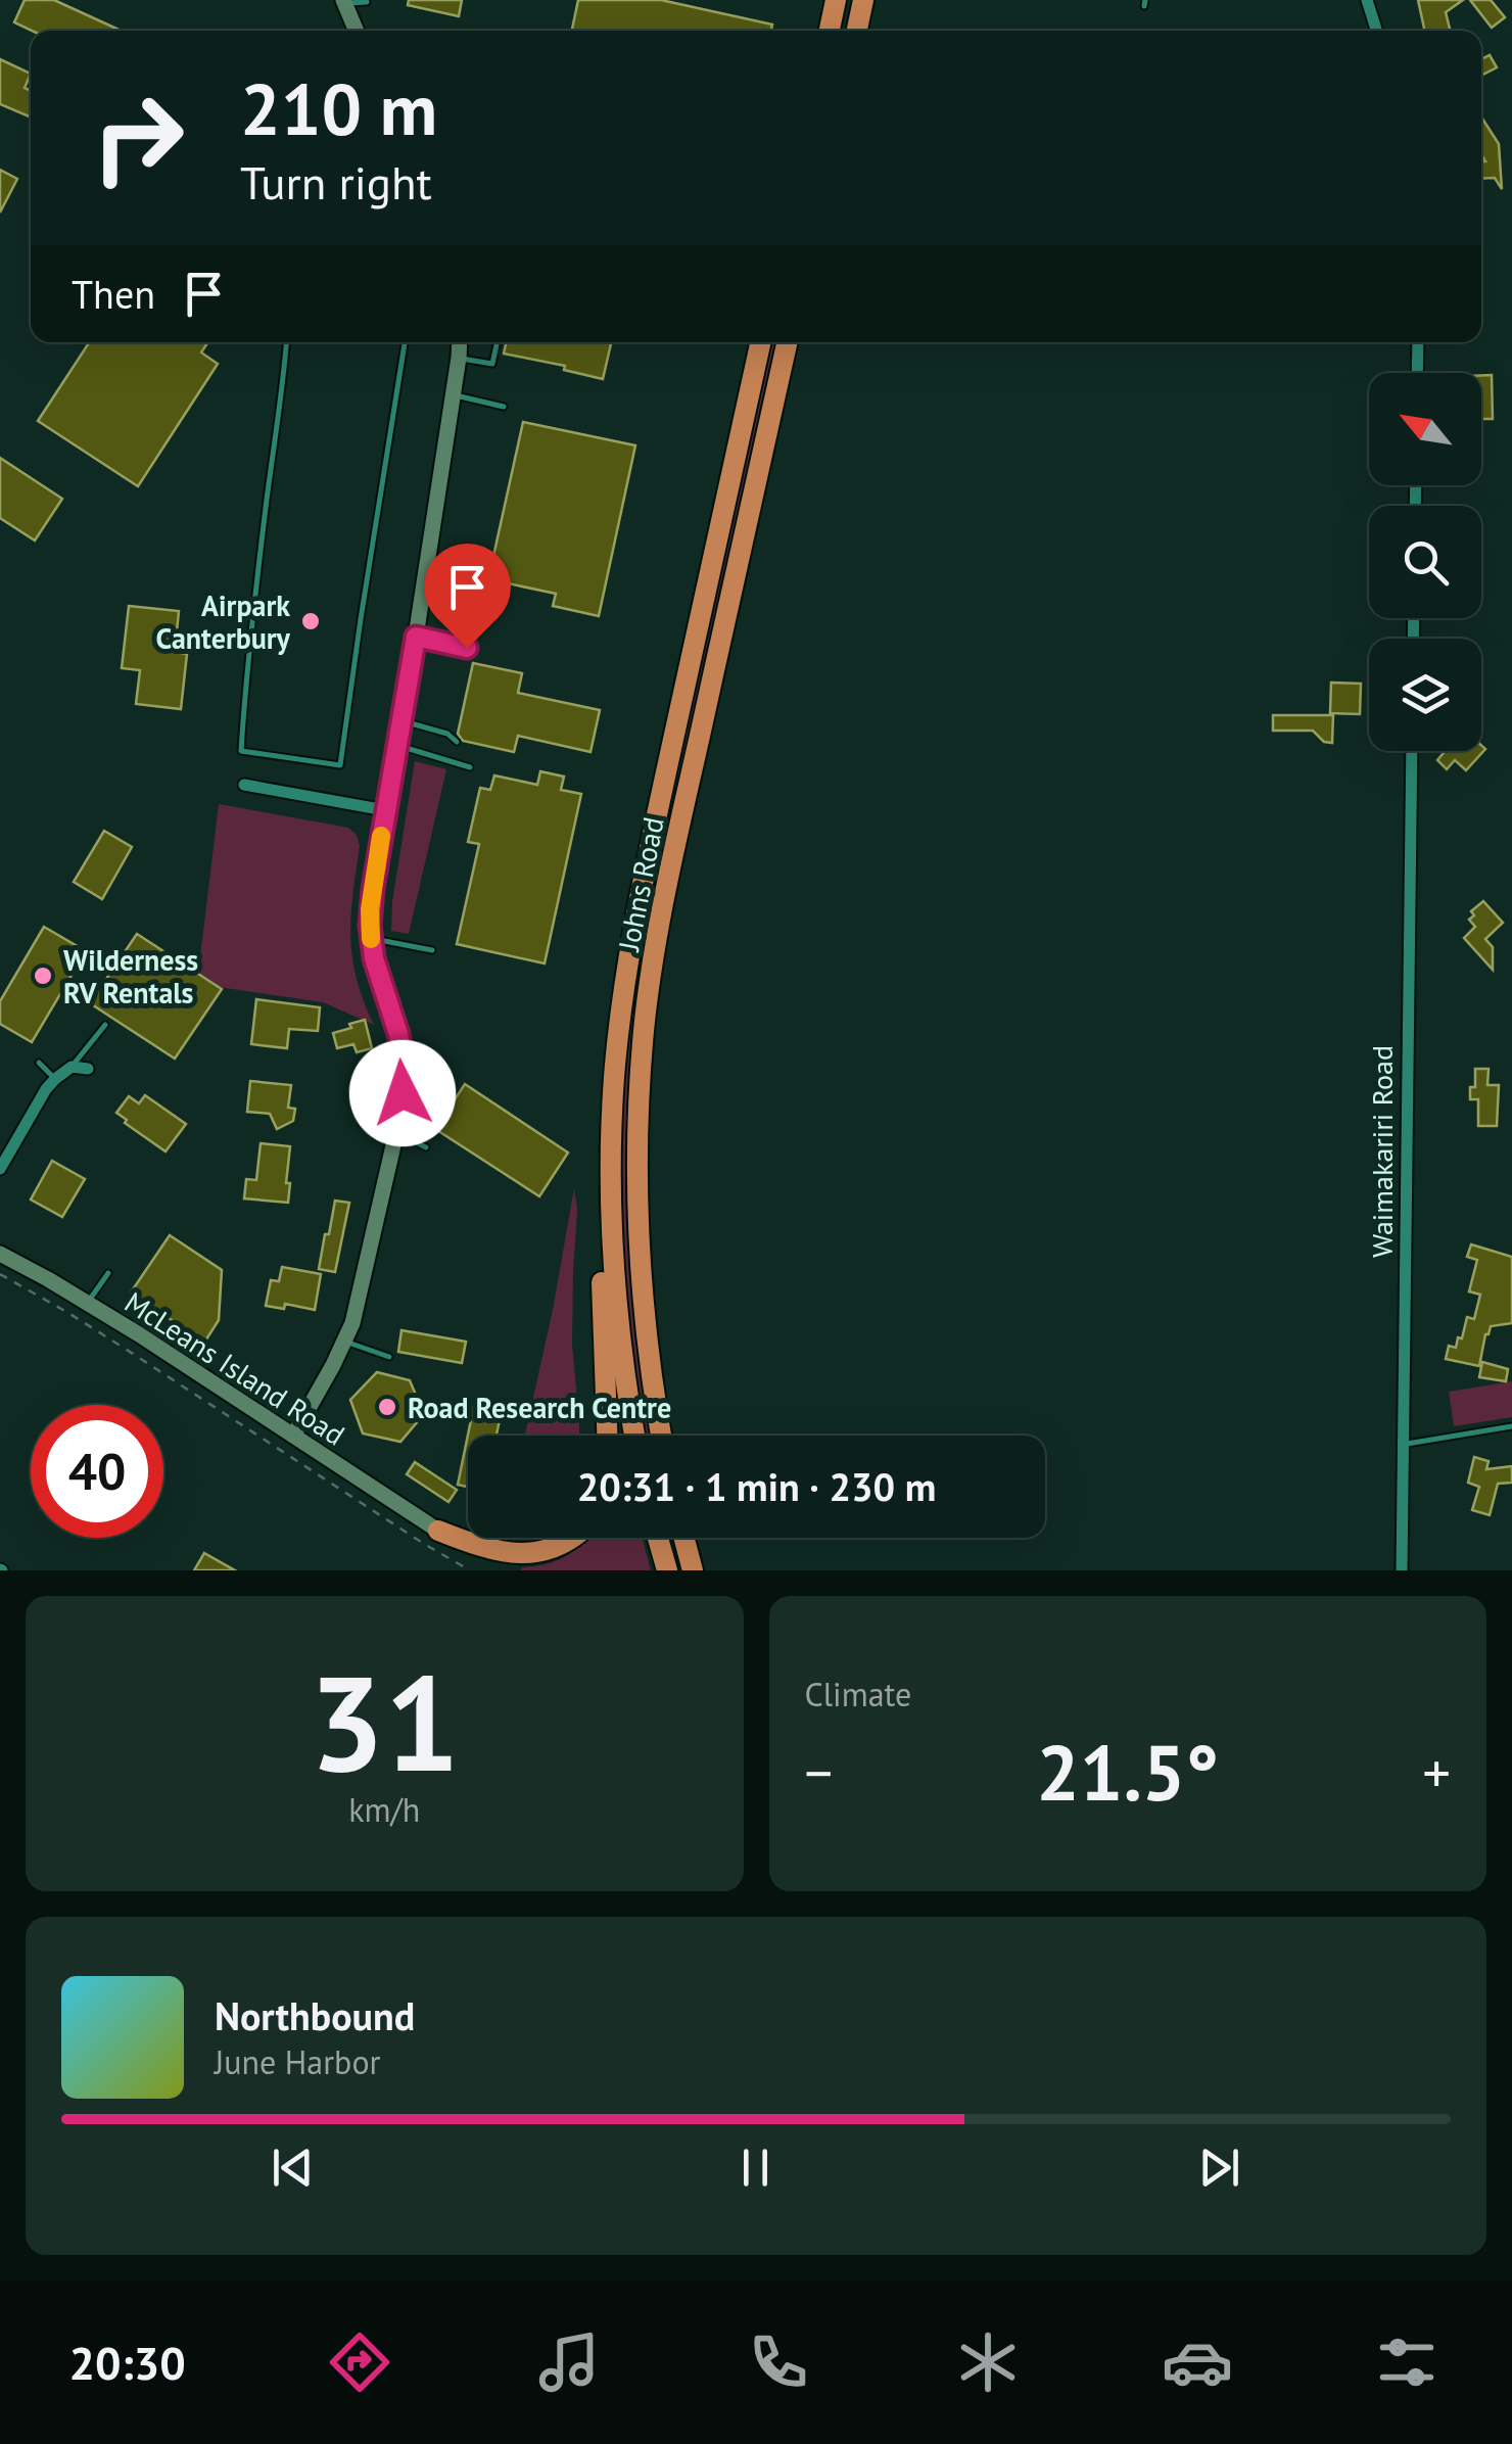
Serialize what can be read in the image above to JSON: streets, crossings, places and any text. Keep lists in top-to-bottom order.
{
  "streets": {
    "highway": ["Johns Road"],
    "street": ["Waimakariri Road", "McLeans Island Road"]
  },
  "places": ["Airpark Canterbury", "Wilderness RV Rentals", "Road Research Centre"],
  "north": "top left",
  "page": {
    "turn": ["210 m", "Turn right"],
    "then": "Then",
    "limit": "40",
    "trip": "20:31 · 1 min · 230 m",
    "tile": [
      ["31", "km/h"],
      "Climate"
    ],
    "heat": ["−", "21.5°", "+"],
    "song": ["Northbound", "June Harbor"],
    "tabs": "20:30"
  }
}
